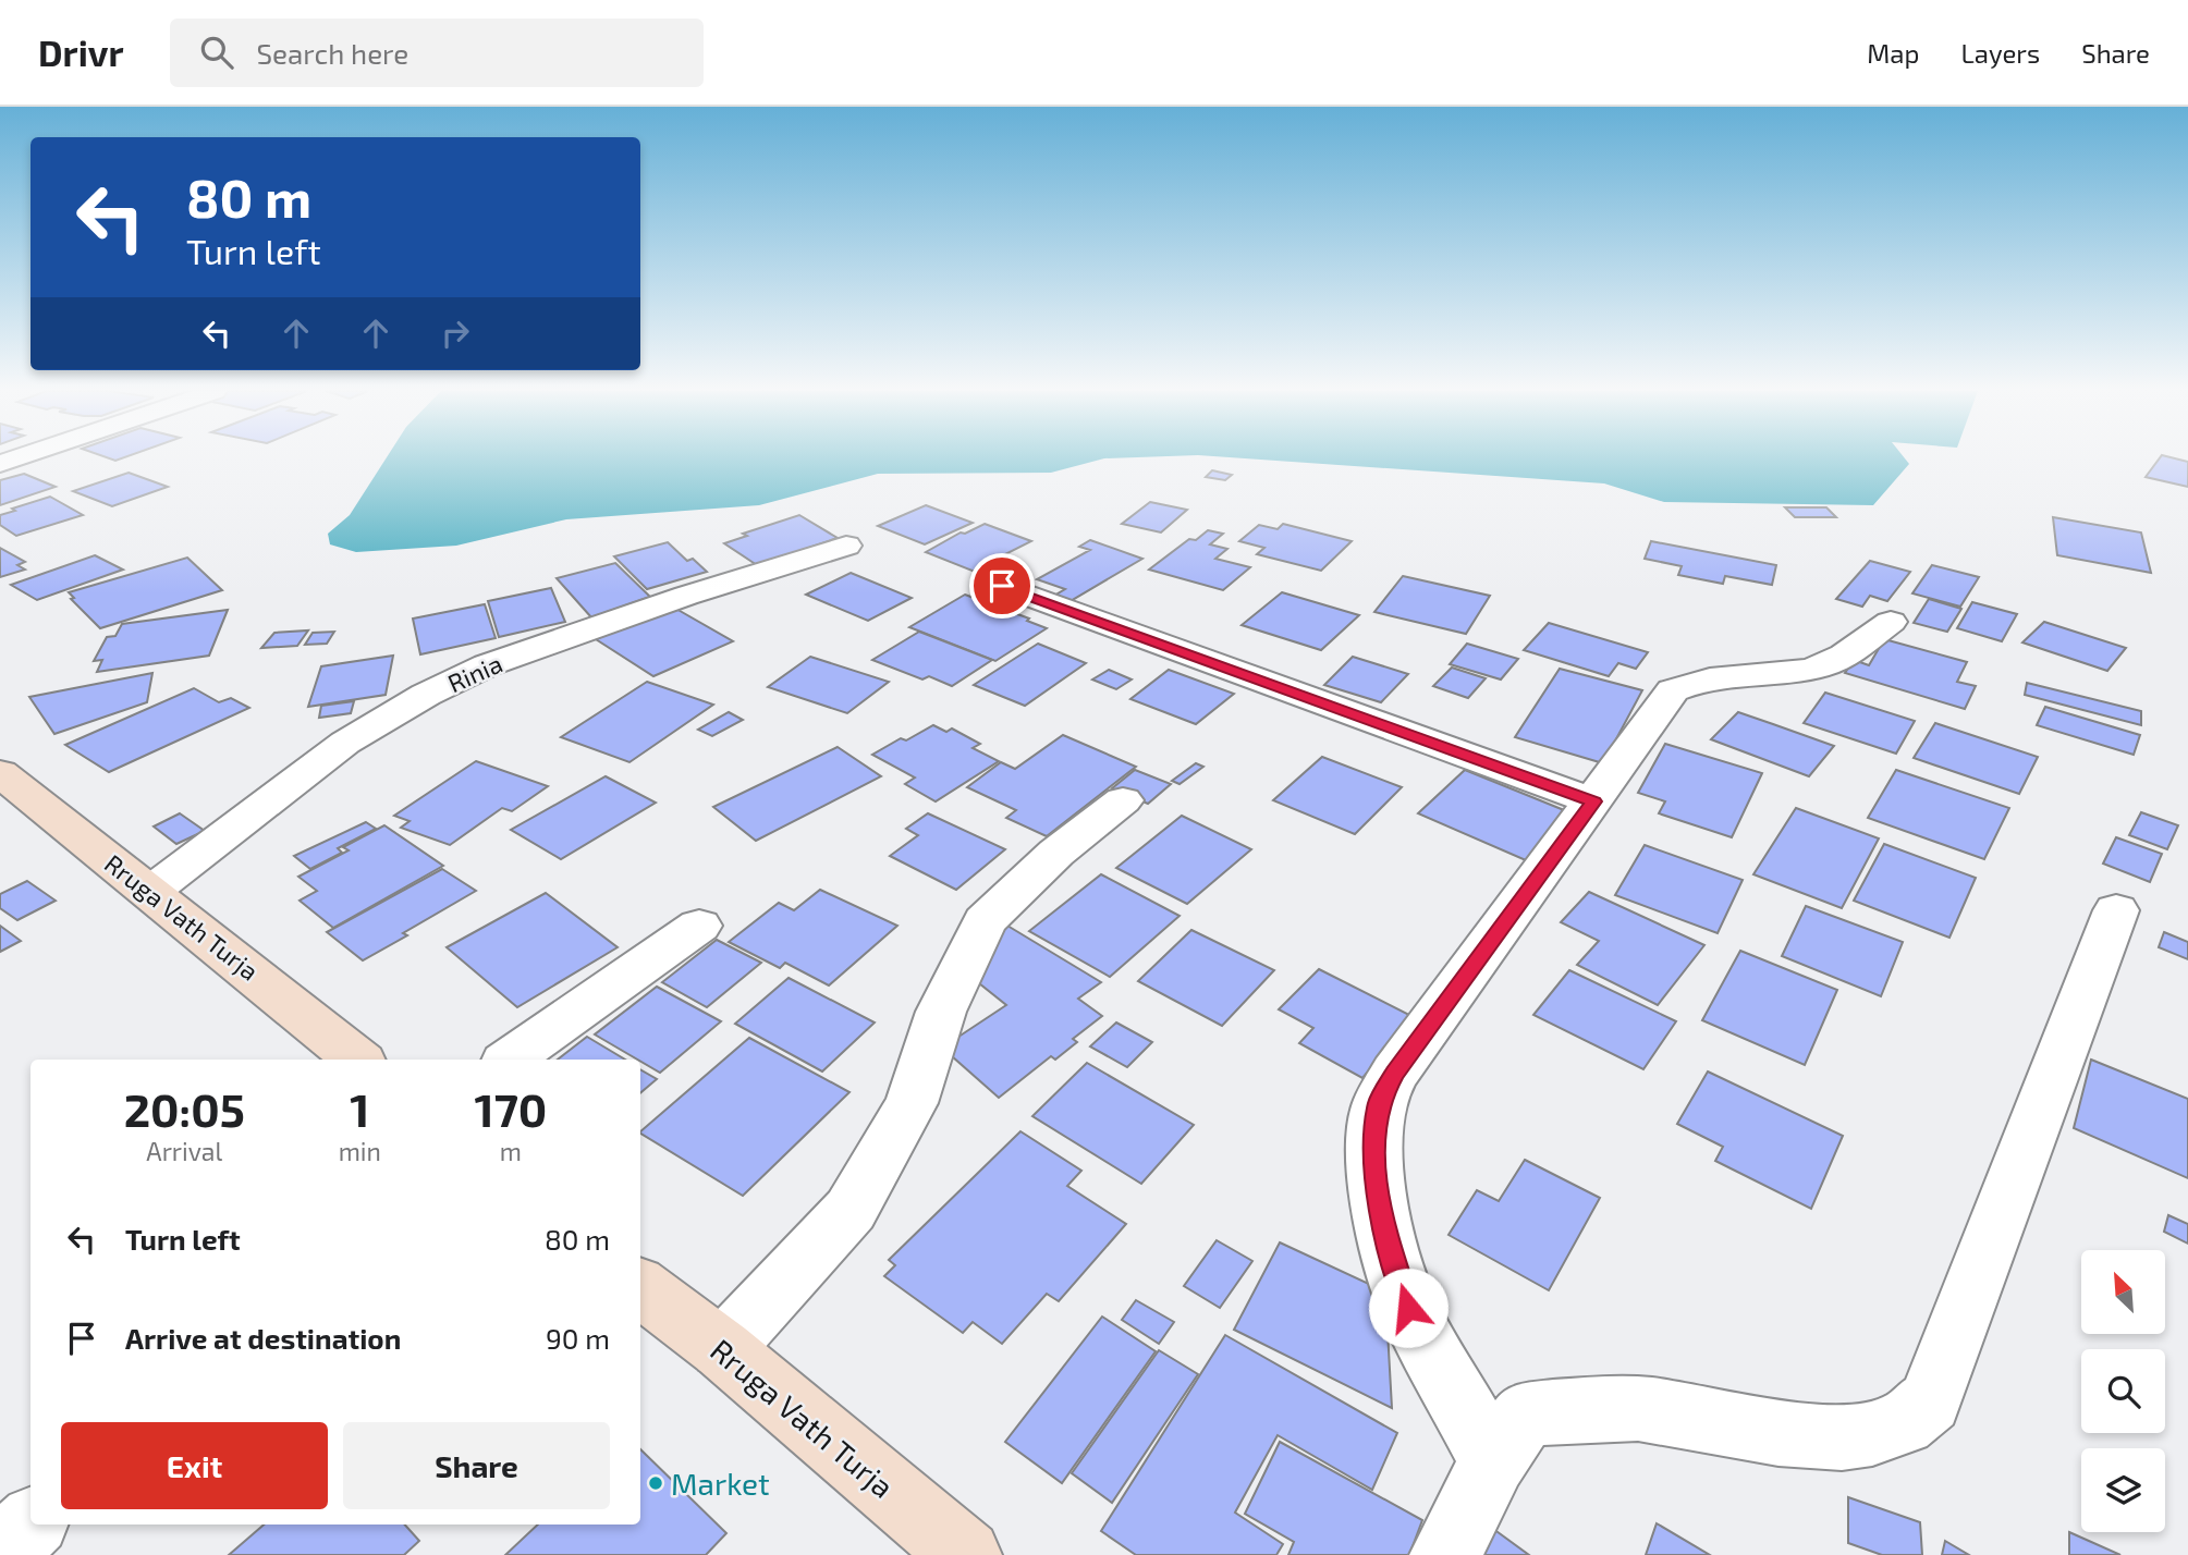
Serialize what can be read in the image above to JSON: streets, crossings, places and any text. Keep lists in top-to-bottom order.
{
  "streets": {
    "street": ["Rinia", "Rruga Vath Turja"]
  },
  "crossings": [
    ["Rinia", "Rruga Vath Turja"]
  ],
  "places": ["Market"],
  "north": "top left",
  "page": {
    "header": "Drivr",
    "search": "Search here",
    "nav": ["Map", "Layers", "Share"],
    "turn": ["80 m", "Turn left"],
    "eta": [
      "20:05",
      "Arrival",
      "1",
      "min",
      "170",
      "m"
    ],
    "list": [
      {
        "name": "Turn left",
        "value": "80 m"
      },
      {
        "name": "Arrive at destination",
        "value": "90 m"
      }
    ],
    "buttons": ["Exit", "Share"]
  }
}
